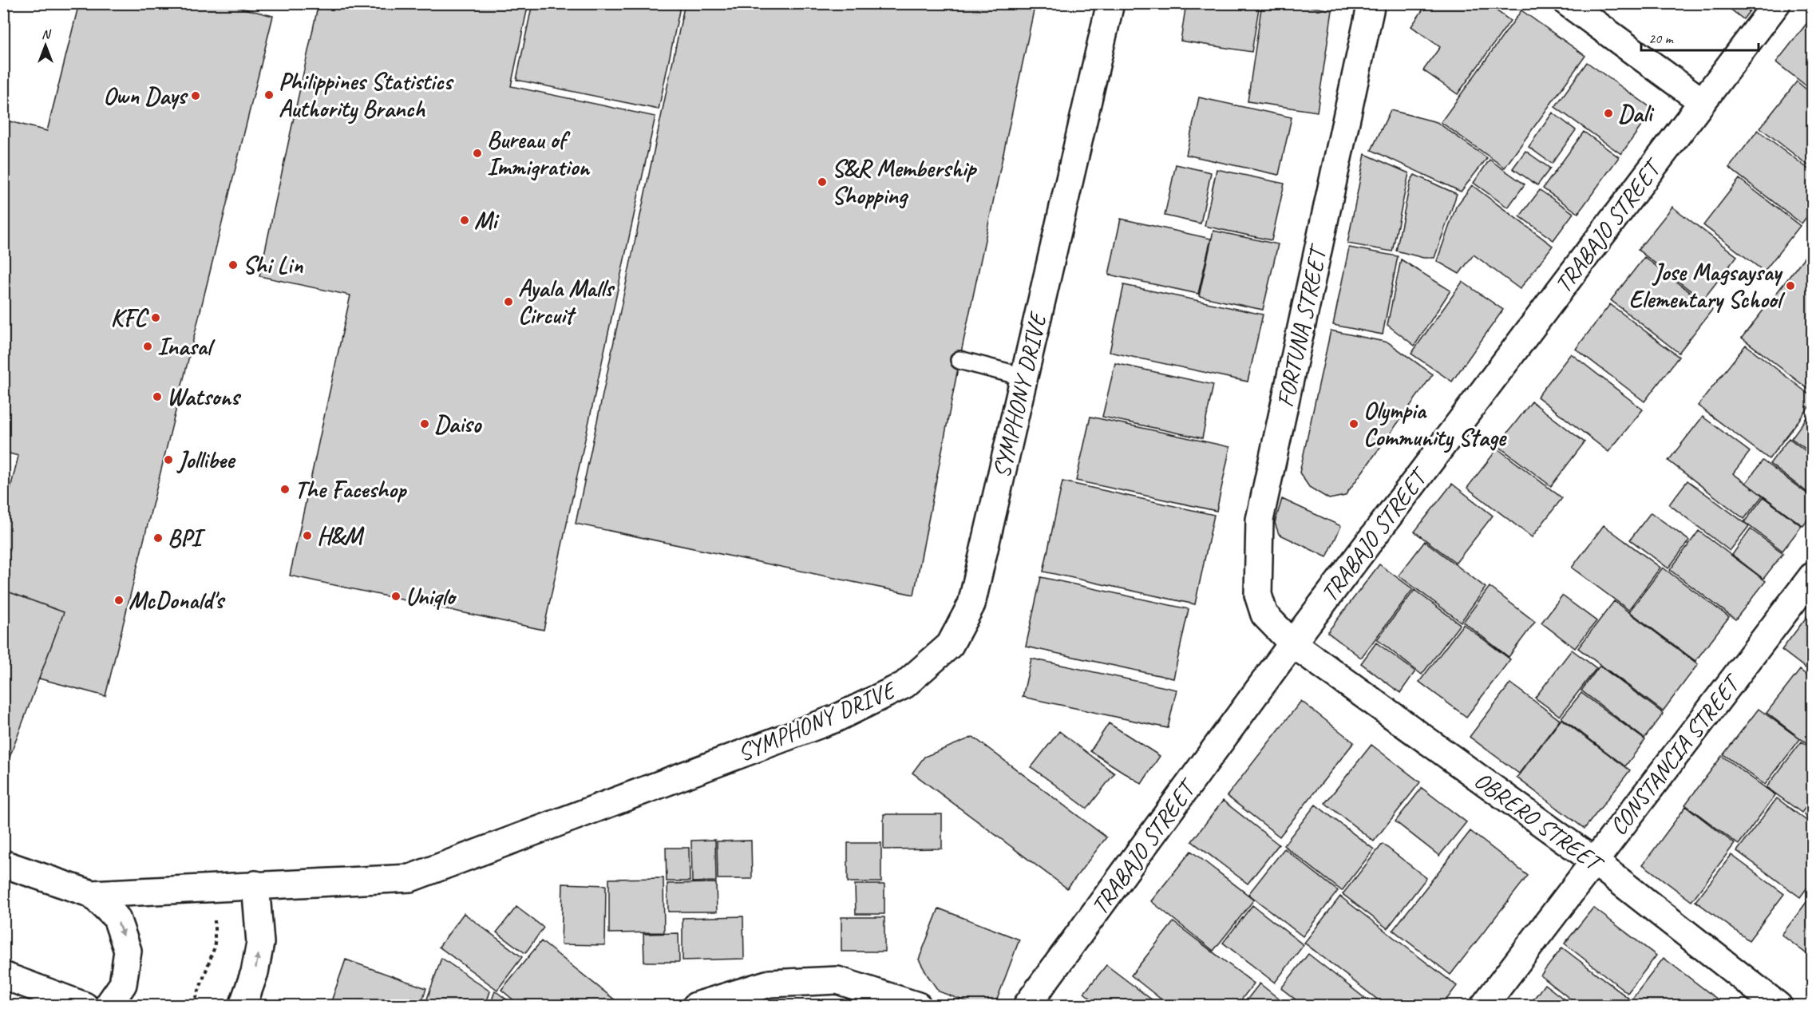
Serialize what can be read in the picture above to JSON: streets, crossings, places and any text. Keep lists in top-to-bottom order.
{
  "streets": {
    "street": [
      "TRABAJO STREET",
      "FORTUNA STREET",
      "SYMPHONY DRIVE",
      "CONSTANCIA STREET",
      "OBRERO STREET"
    ]
  },
  "crossings": [
    ["TRABAJO STREET", "FORTUNA STREET"],
    ["TRABAJO STREET", "OBRERO STREET"],
    ["FORTUNA STREET", "OBRERO STREET"],
    ["CONSTANCIA STREET", "OBRERO STREET"]
  ],
  "places": [
    "Philippines Statistics Authority Branch",
    "Own Days",
    "Dali",
    "Bureau of Immigration",
    "S&R Membership Shopping",
    "Mi",
    "Shi Lin",
    "Jose Magsaysay Elementary School",
    "Ayala Malls Circuit",
    "KFC",
    "Inasal",
    "Watsons",
    "Daiso",
    "Olympia Community Stage",
    "Jollibee",
    "The Faceshop",
    "H&M",
    "BPI",
    "Uniqlo",
    "McDonald's"
  ],
  "scale_bar": "20 m",
  "north": "top"
}
